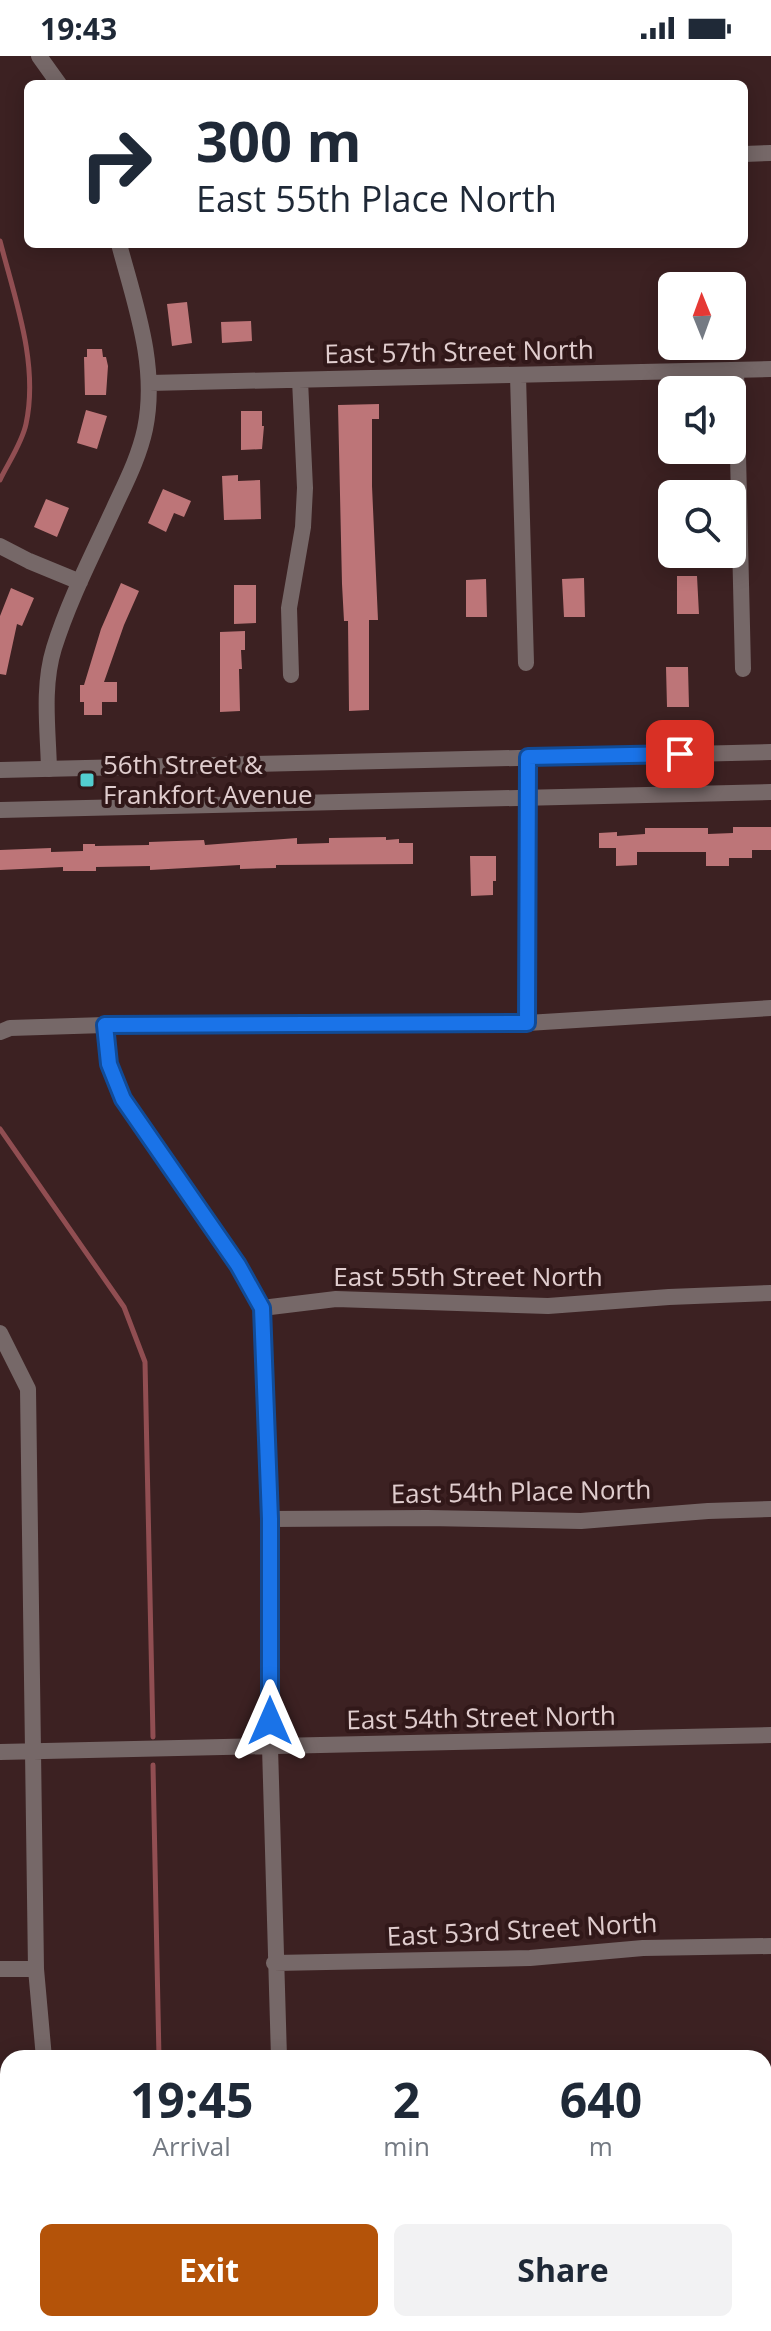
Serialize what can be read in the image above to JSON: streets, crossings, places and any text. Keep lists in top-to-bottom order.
{
  "streets": {
    "street": [
      "East 57th Street North",
      "East 55th Street North",
      "East 54th Place North",
      "East 54th Street North",
      "East 53rd Street North"
    ]
  },
  "places": {
    "transit": ["56th Street & Frankfort Avenue"]
  },
  "north": "top",
  "page": {
    "status": "19:43",
    "turn": ["300 m", "East 55th Place North"],
    "eta": [
      "19:45",
      "Arrival",
      "2",
      "min",
      "640",
      "m"
    ],
    "buttons": ["Exit", "Share"]
  }
}
